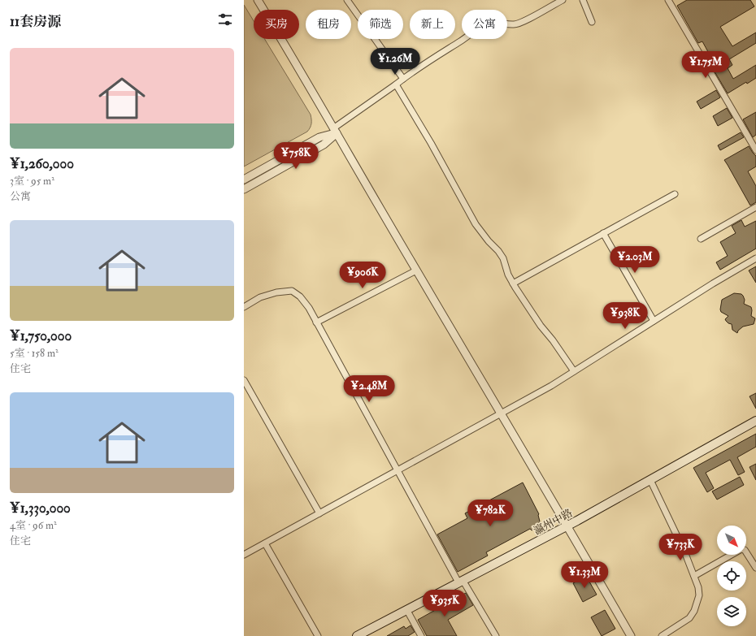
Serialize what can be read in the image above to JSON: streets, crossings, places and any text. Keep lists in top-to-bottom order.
{
  "streets": {
    "main road": ["瀛州中路"]
  },
  "north": "bottom right",
  "page": {
    "heading": "11套房源",
    "chip": [
      "买房",
      "租房",
      "筛选",
      "新上",
      "公寓"
    ],
    "list": [
      {
        "name": "¥1,260,000",
        "note": "3室 · 95 m² · 公寓"
      },
      {
        "name": "¥1,750,000",
        "note": "5室 · 158 m² · 住宅"
      },
      {
        "name": "¥1,330,000",
        "note": "4室 · 96 m² · 住宅"
      }
    ],
    "price": [
      "¥1.26M",
      "¥1.75M",
      "¥758K",
      "¥2.03M",
      "¥906K",
      "¥938K",
      "¥2.48M",
      "¥782K",
      "¥733K",
      "¥1.33M",
      "¥935K"
    ]
  }
}
